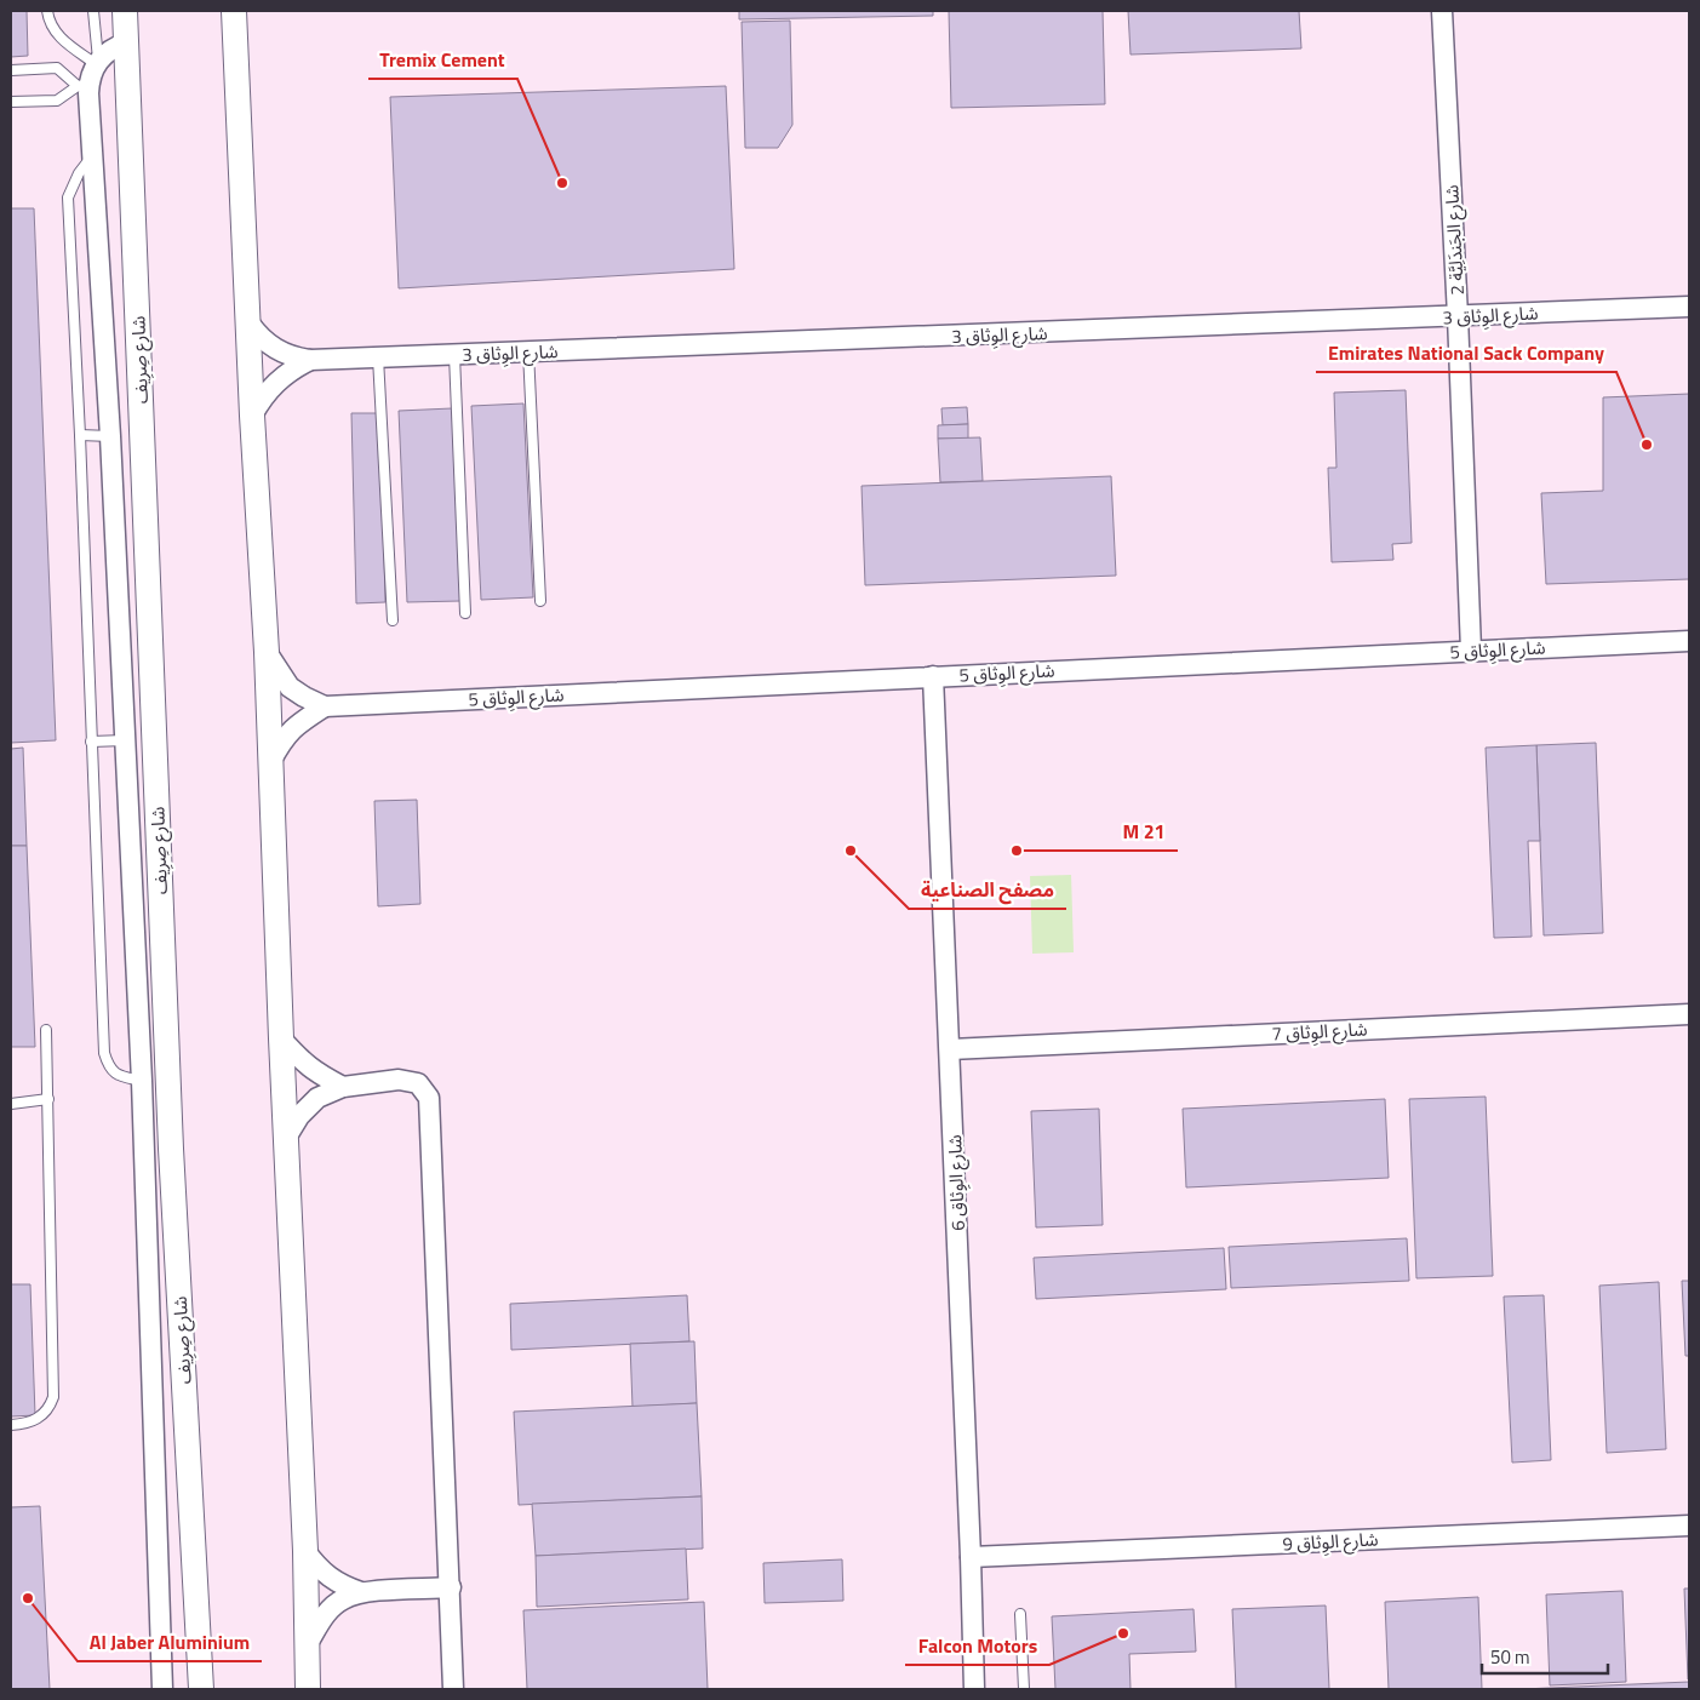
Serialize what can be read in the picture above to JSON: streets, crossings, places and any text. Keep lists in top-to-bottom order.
{
  "streets": {
    "street": [
      "شارع الجَندَلِيَّة 2",
      "شارع الوِثاق 3",
      "شارع صِرِيف",
      "شارع الوِثاق 5",
      "شارع الوِثاق 7",
      "شارع الوِثاق 6",
      "شارع الوِثاق 9"
    ]
  },
  "crossings": [
    ["شارع الجَندَلِيَّة 2", "شارع الوِثاق 3"],
    ["شارع الجَندَلِيَّة 2", "شارع الوِثاق 5"],
    ["شارع الوِثاق 5", "شارع الوِثاق 6"],
    ["شارع الوِثاق 7", "شارع الوِثاق 6"],
    ["شارع الوِثاق 6", "شارع الوِثاق 9"]
  ],
  "places": [
    "Tremix Cement",
    "Emirates National Sack Company",
    "مصفح الصناعية",
    "M 21",
    "Al Jaber Aluminium",
    "Falcon Motors"
  ],
  "scale_bar": "50 m"
}
